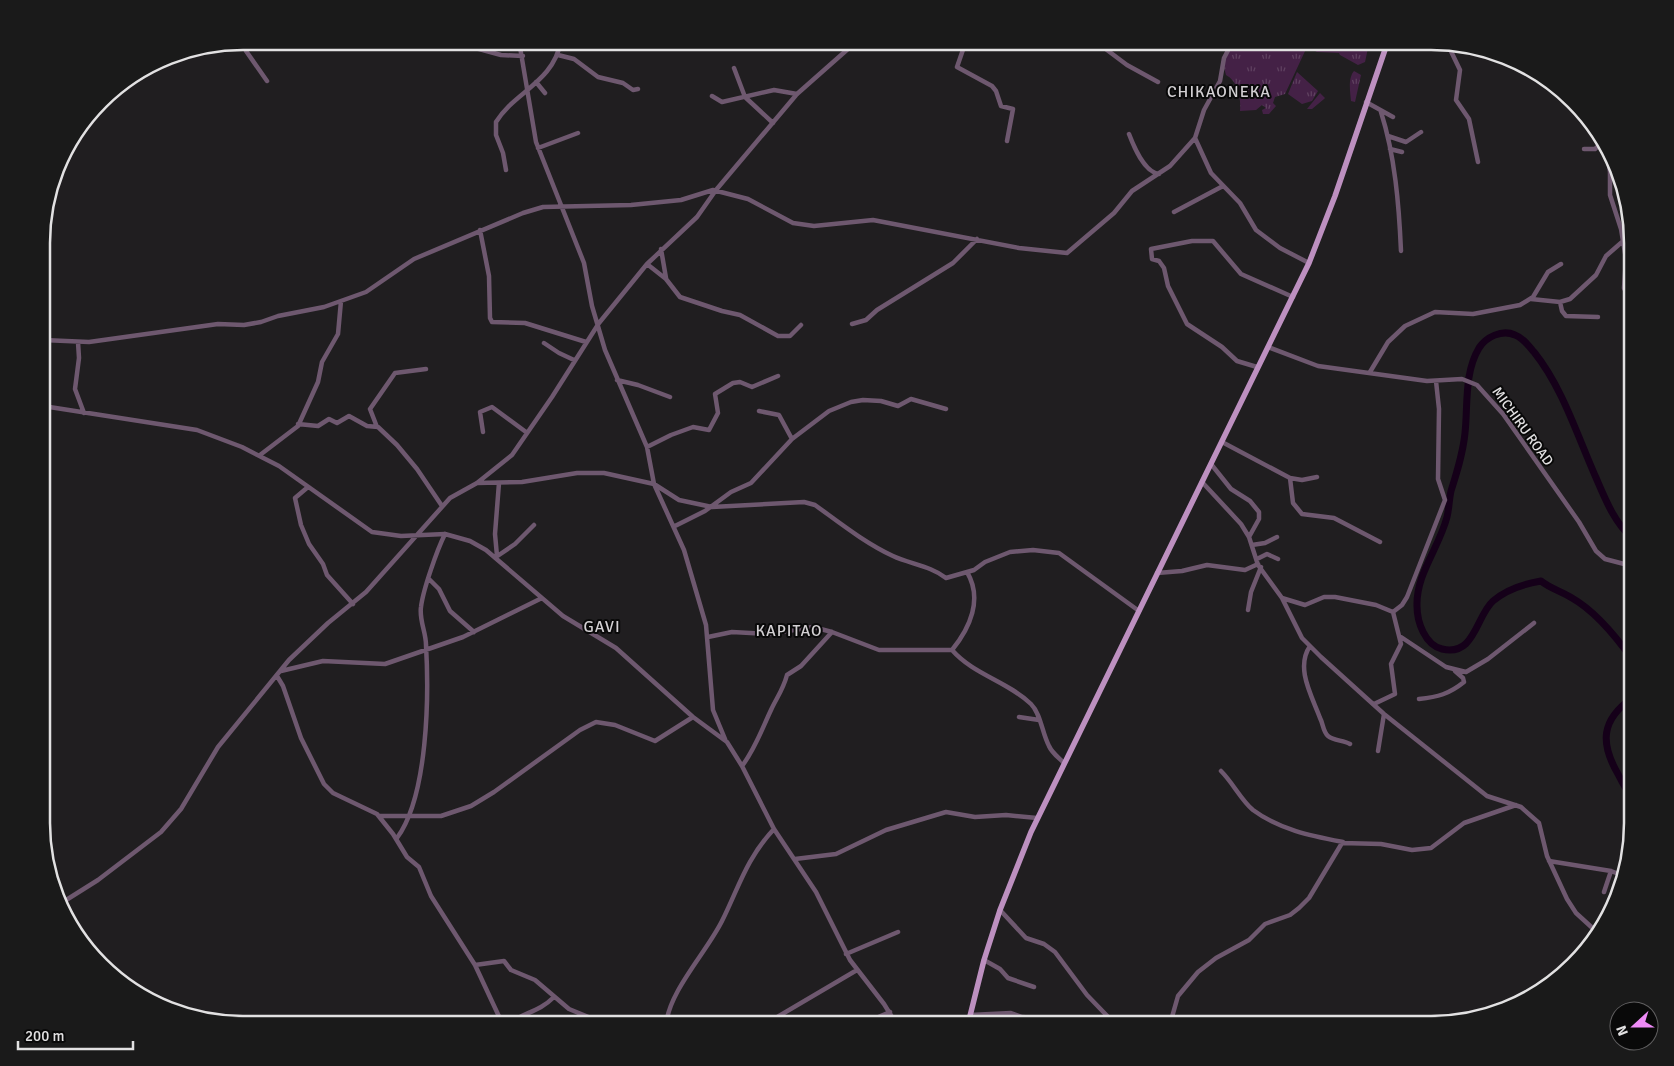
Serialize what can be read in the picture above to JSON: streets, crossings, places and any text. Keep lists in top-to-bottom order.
{
  "streets": {
    "street": ["MICHIRU ROAD"]
  },
  "districts": ["CHIKAONEKA", "GAVI", "KAPITAO"],
  "scale_bar": "200 m",
  "north": "left"
}
